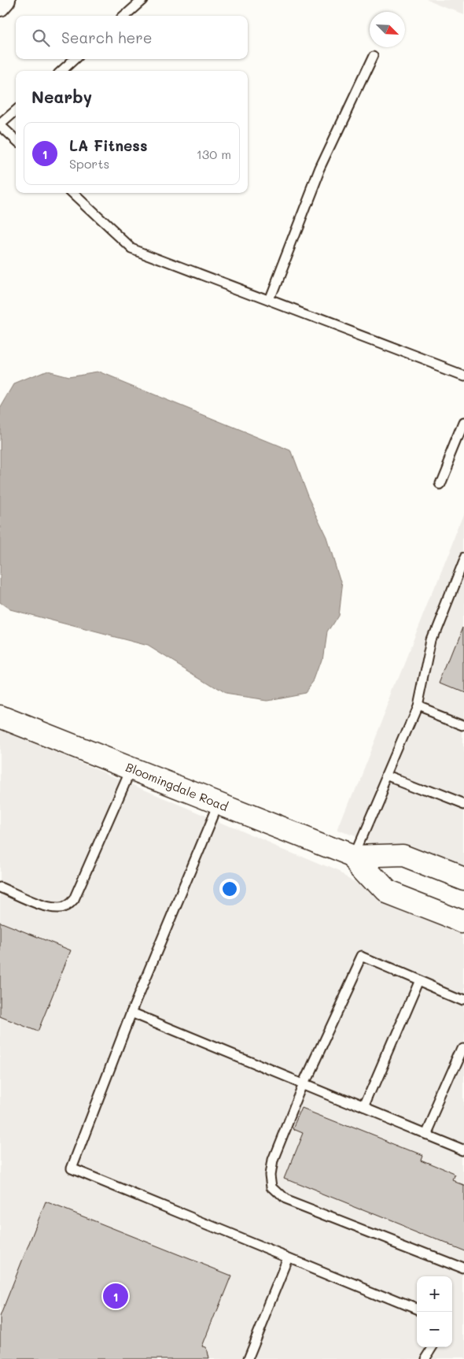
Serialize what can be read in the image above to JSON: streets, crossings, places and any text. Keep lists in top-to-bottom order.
{
  "streets": {
    "main road": ["Bloomingdale Road"]
  },
  "north": "bottom right",
  "page": {
    "search": "Search here",
    "heading": "Nearby",
    "list": [
      {
        "mark": "1",
        "name": "LA Fitness",
        "note": "Sports",
        "value": "130 m"
      }
    ],
    "map_buttons": ["+", "−"],
    "pins": "1"
  }
}
